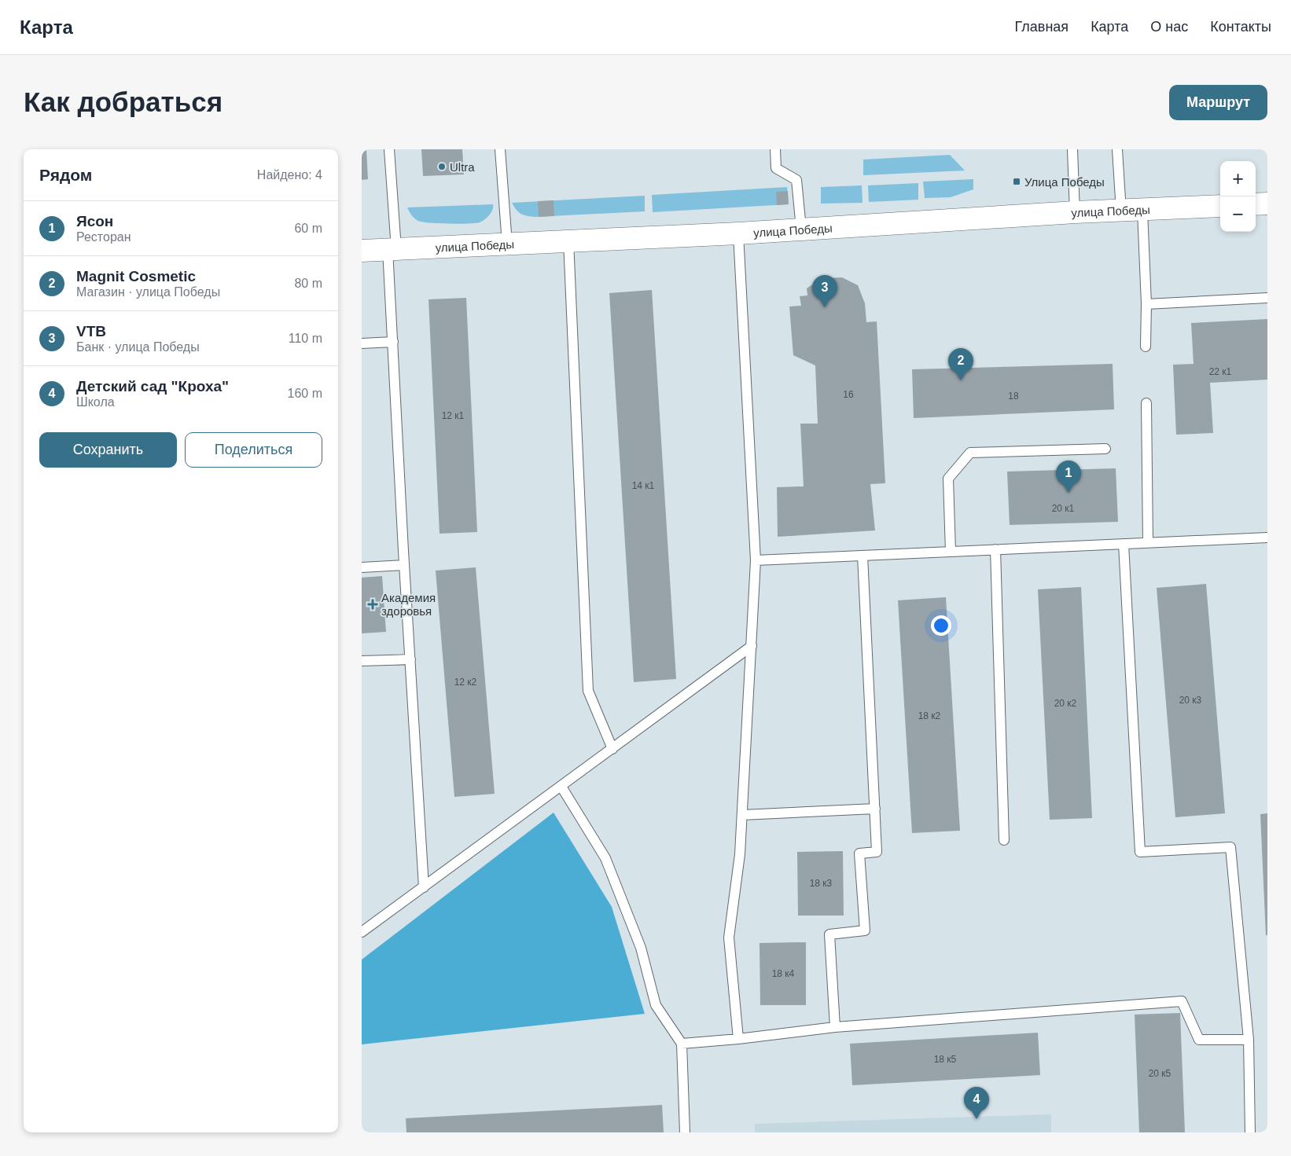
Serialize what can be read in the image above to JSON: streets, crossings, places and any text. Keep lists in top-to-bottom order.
{
  "streets": {
    "main road": ["улица Победы"]
  },
  "places": {
    "other": ["Ultra"],
    "transit": ["Улица Победы"],
    "health": ["Академия здоровья"]
  },
  "house_numbers": [
    "22 к1",
    "16",
    "18",
    "12 к1",
    "14 к1",
    "20 к1",
    "12 к2",
    "20 к3",
    "20 к2",
    "18 к2",
    "18 к3",
    "18 к4",
    "18 к5",
    "20 к5"
  ],
  "page": {
    "header": "Карта",
    "nav": [
      "Главная",
      "Карта",
      "О нас",
      "Контакты"
    ],
    "buttons": [
      "Маршрут",
      ["Сохранить", "Поделиться"]
    ],
    "title": "Как добраться",
    "heading": ["Рядом", "Найдено: 4"],
    "map_buttons": ["+", "−"],
    "list": [
      {
        "mark": "1",
        "name": "Ясон",
        "note": "Ресторан",
        "value": "60 m"
      },
      {
        "mark": "2",
        "name": "Magnit Cosmetic",
        "note": "Магазин · улица Победы",
        "value": "80 m"
      },
      {
        "mark": "3",
        "name": "VTB",
        "note": "Банк · улица Победы",
        "value": "110 m"
      },
      {
        "mark": "4",
        "name": "Детский сад \"Кроха\"",
        "note": "Школа",
        "value": "160 m"
      }
    ],
    "pins": [
      "3",
      "2",
      "1",
      "4"
    ]
  }
}
